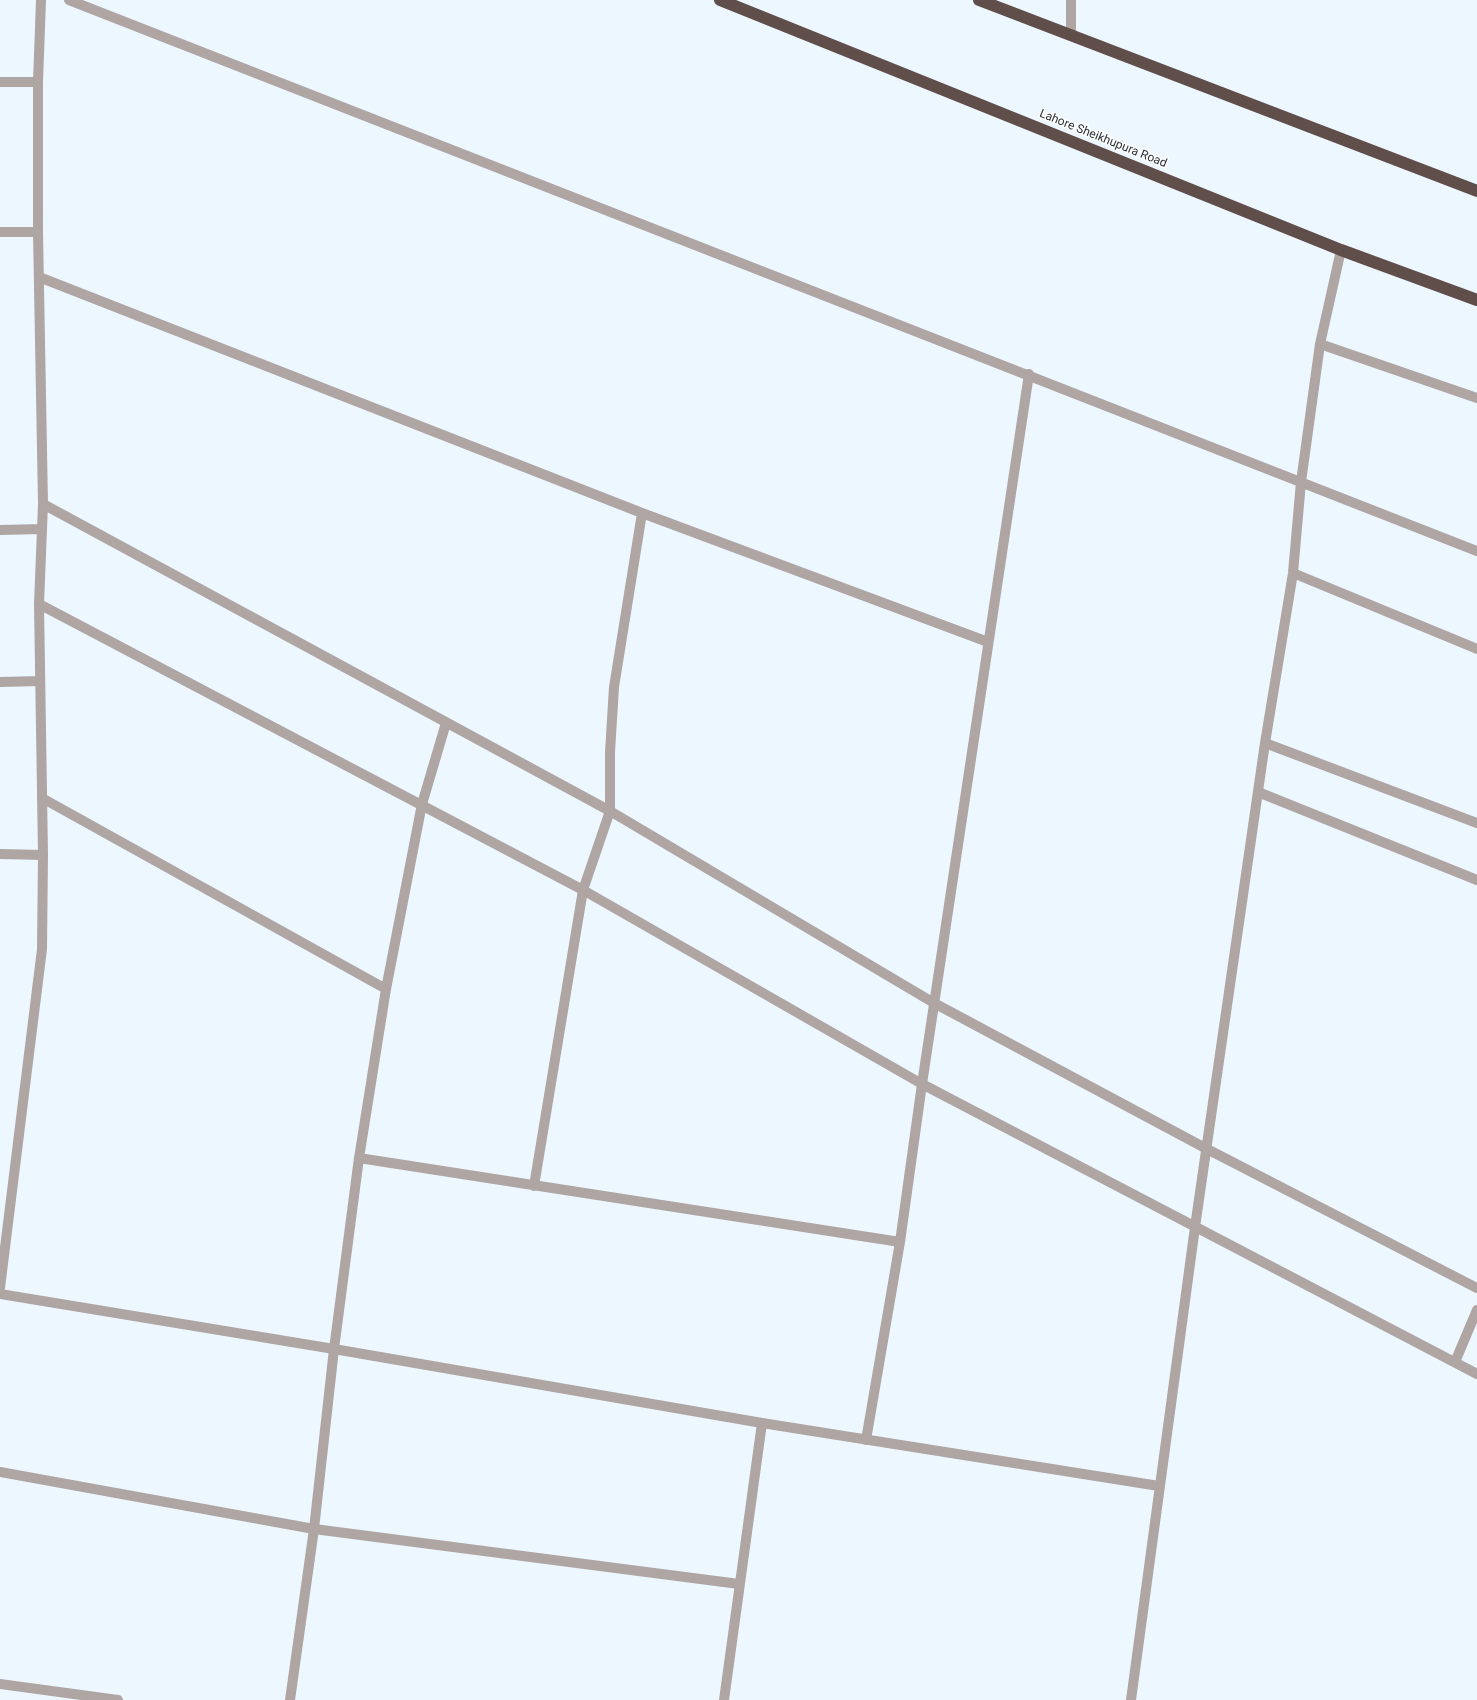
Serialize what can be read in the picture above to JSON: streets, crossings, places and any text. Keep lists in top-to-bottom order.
{
  "streets": {
    "highway": ["Lahore Sheikhupura Road"]
  }
}
